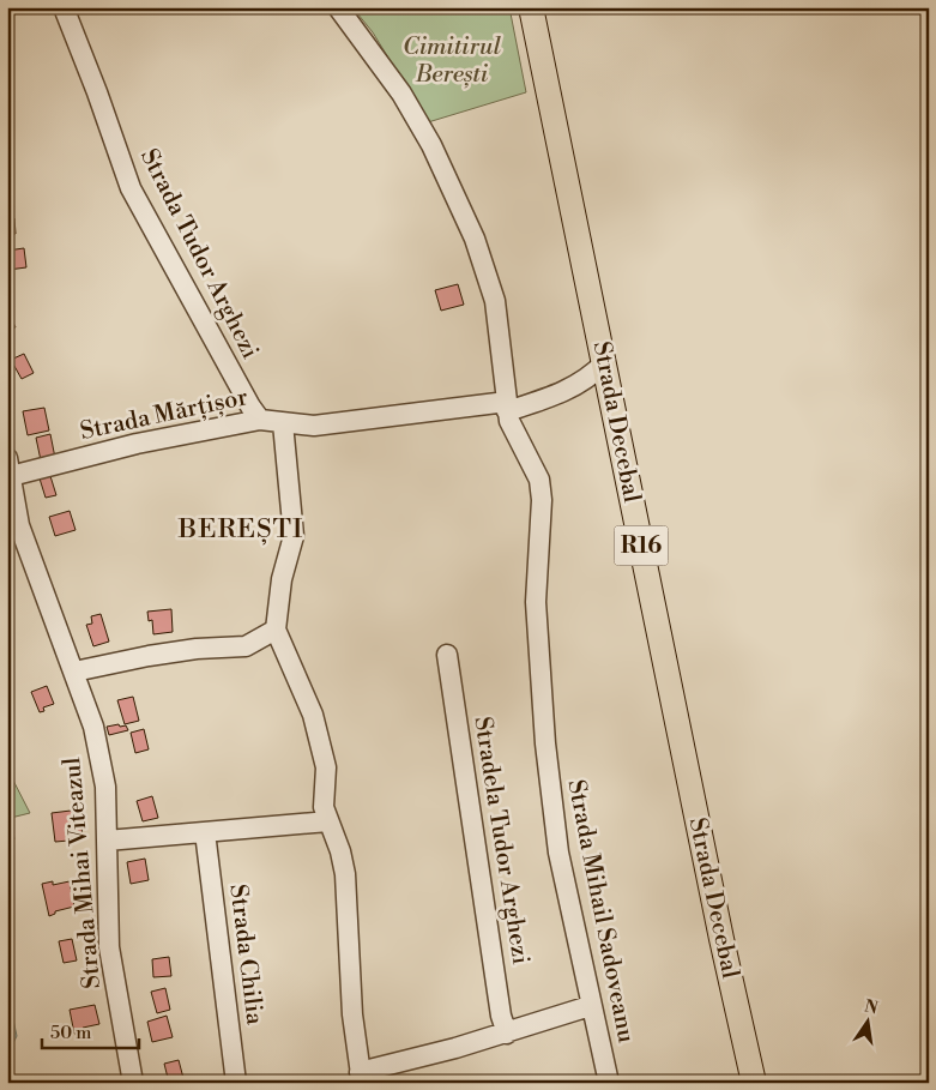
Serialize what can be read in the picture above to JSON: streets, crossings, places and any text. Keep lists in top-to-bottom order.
{
  "streets": {
    "main road": ["Strada Decebal", "R16"],
    "street": [
      "Strada Tudor Arghezi",
      "Strada Mărțișor",
      "Stradela Tudor Arghezi",
      "Strada Mihai Viteazul",
      "Strada Mihail Sadoveanu",
      "Strada Chilia"
    ]
  },
  "crossings": [
    ["Strada Tudor Arghezi", "Strada Mărțișor"],
    ["Strada Mărțișor", "Strada Decebal"],
    ["Strada Mărțișor", "Strada Mihai Viteazul"],
    ["Strada Mărțișor", "Strada Mihail Sadoveanu"]
  ],
  "districts": ["BEREȘTI"],
  "parks": ["Cimitirul Berești"],
  "scale_bar": "50 m",
  "north": "top"
}
